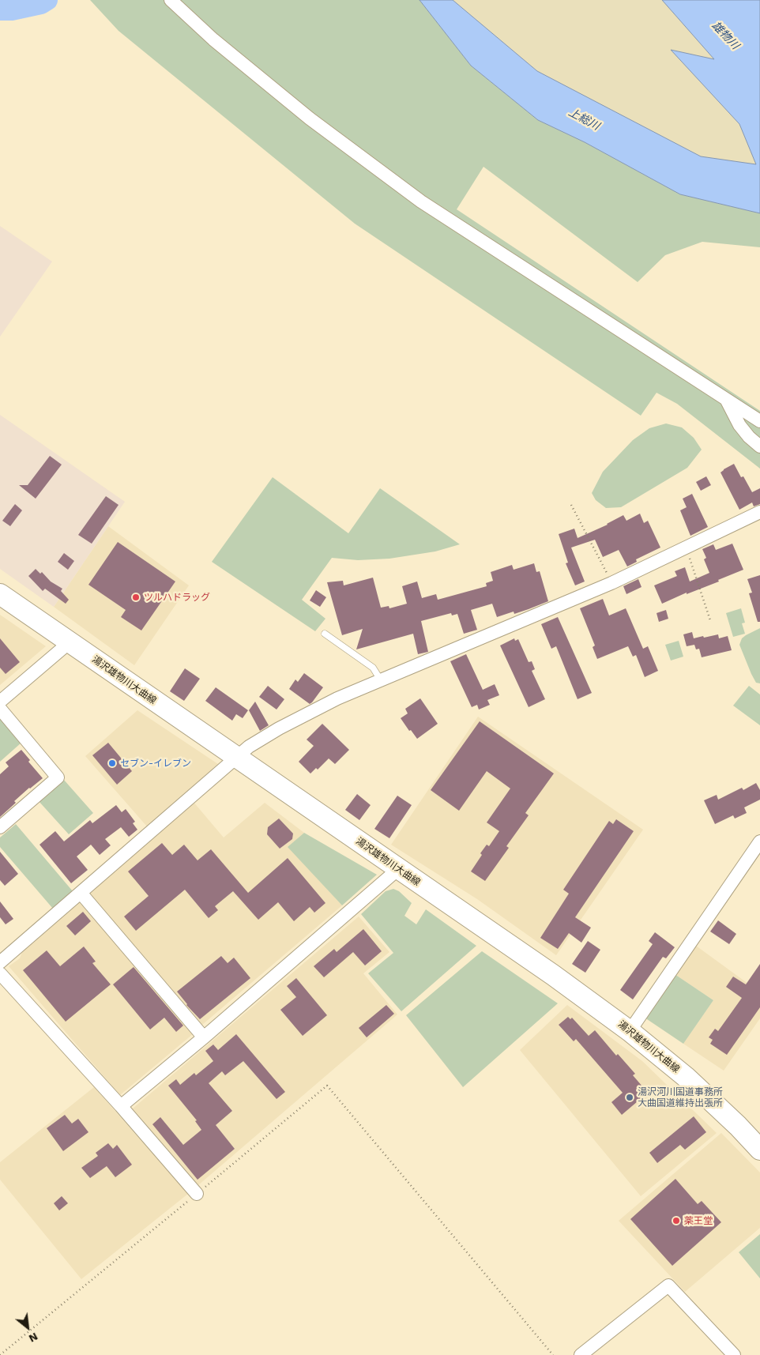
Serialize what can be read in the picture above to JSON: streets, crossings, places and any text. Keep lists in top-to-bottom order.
{
  "streets": {
    "main road": ["湯沢雄物川大曲線"]
  },
  "water": ["雄物川", "上総川"],
  "places": [
    "ツルハドラッグ",
    "セブン-イレブン",
    "湯沢河川国道事務所 大曲国道維持出張所",
    "薬王堂"
  ],
  "north": "bottom right"
}
